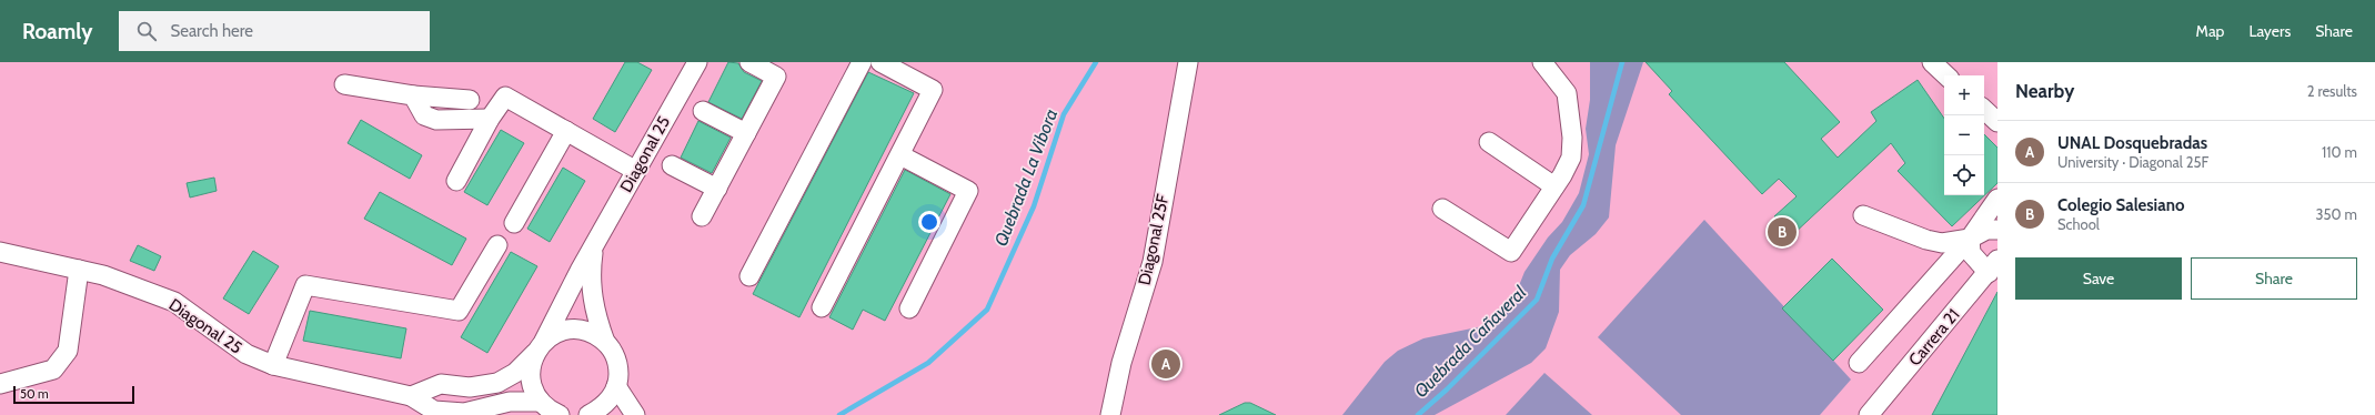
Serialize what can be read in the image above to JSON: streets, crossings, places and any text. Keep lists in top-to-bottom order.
{
  "streets": {
    "street": ["Diagonal 25", "Diagonal 25F", "Carrera 21"]
  },
  "water": ["Quebrada La Vibora", "Quebrada Cañaveral"],
  "scale_bar": "50 m",
  "page": {
    "header": "Roamly",
    "search": "Search here",
    "nav": ["Map", "Layers", "Share"],
    "heading": ["Nearby", "2 results"],
    "map_buttons": ["+", "−"],
    "list": [
      {
        "mark": "A",
        "name": "UNAL Dosquebradas",
        "note": "University · Diagonal 25F",
        "value": "110 m"
      },
      {
        "mark": "B",
        "name": "Colegio Salesiano",
        "note": "School",
        "value": "350 m"
      }
    ],
    "pins": ["B", "A"],
    "buttons": ["Save", "Share"],
    "scale": "50 m"
  }
}
